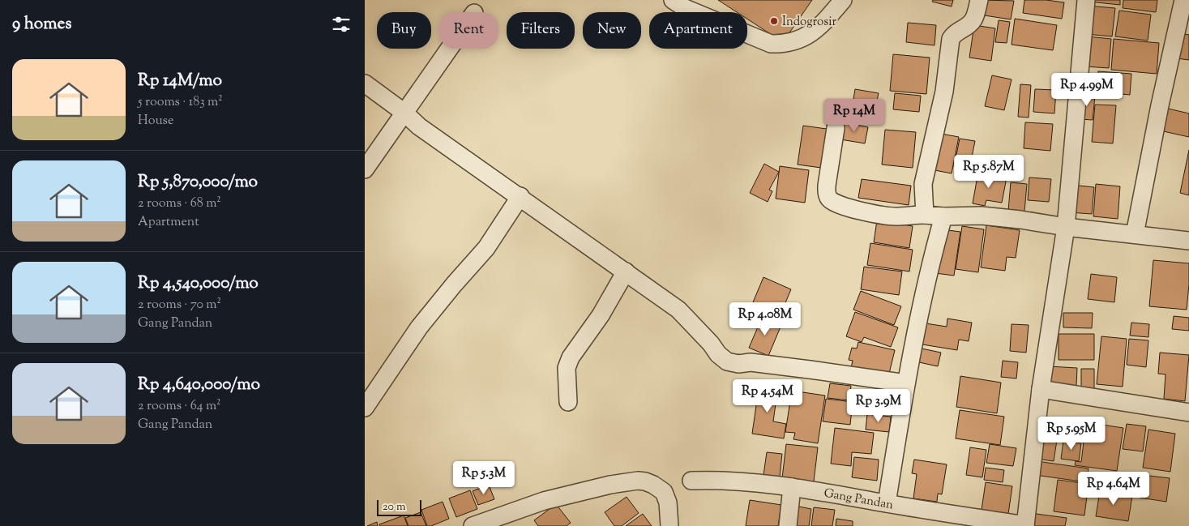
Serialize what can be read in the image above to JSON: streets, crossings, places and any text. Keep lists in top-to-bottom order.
{
  "streets": {
    "street": ["Gang Pandan"]
  },
  "places": ["Indogrosir"],
  "scale_bar": "20 m",
  "page": {
    "heading": "9 homes",
    "chip": [
      "Buy",
      "Rent",
      "Filters",
      "New",
      "Apartment"
    ],
    "list": [
      {
        "name": "Rp 14M/mo",
        "note": "5 rooms · 183 m² · House"
      },
      {
        "name": "Rp 5,870,000/mo",
        "note": "2 rooms · 68 m² · Apartment"
      },
      {
        "name": "Rp 4,540,000/mo",
        "note": "2 rooms · 70 m² · Gang Pandan"
      },
      {
        "name": "Rp 4,640,000/mo",
        "note": "2 rooms · 64 m² · Gang Pandan"
      }
    ],
    "price": [
      "Rp 4.99M",
      "Rp 14M",
      "Rp 5.87M",
      "Rp 4.08M",
      "Rp 4.54M",
      "Rp 3.9M",
      "Rp 5.95M",
      "Rp 5.3M",
      "Rp 4.64M"
    ],
    "scale": "20 m"
  }
}
